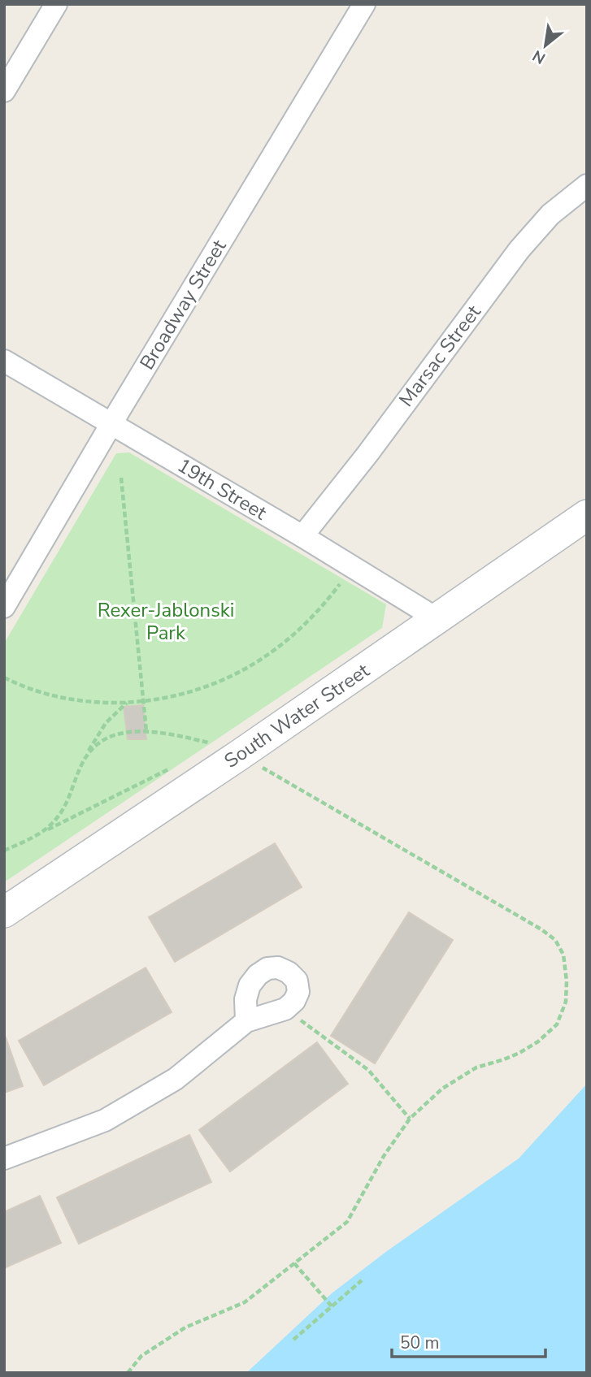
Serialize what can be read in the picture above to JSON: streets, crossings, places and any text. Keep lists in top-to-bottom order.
{
  "streets": {
    "street": [
      "Broadway Street",
      "Marsac Street",
      "19th Street",
      "South Water Street"
    ]
  },
  "crossings": [
    ["Broadway Street", "19th Street"],
    ["Marsac Street", "19th Street"],
    ["19th Street", "South Water Street"]
  ],
  "parks": ["Rexer-Jablonski Park"],
  "scale_bar": "50 m",
  "north": "bottom left"
}
